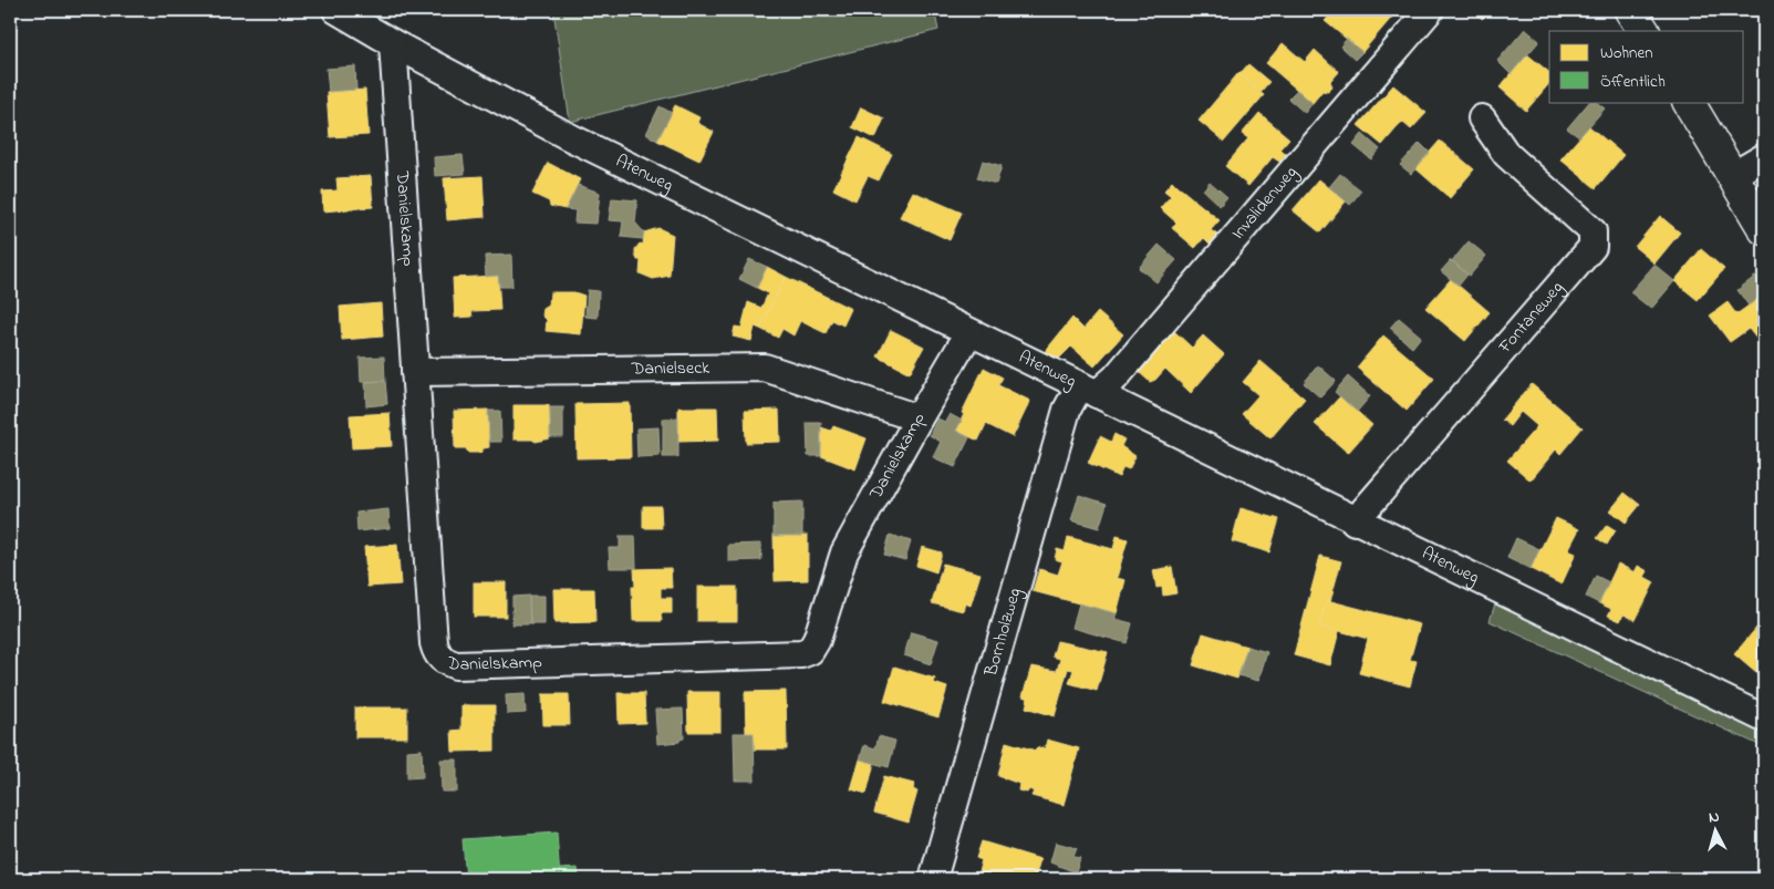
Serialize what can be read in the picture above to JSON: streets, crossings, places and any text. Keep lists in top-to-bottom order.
{
  "streets": {
    "street": [
      "Atenweg",
      "Invalidenweg",
      "Danielskamp",
      "Fontaneweg",
      "Danielseck",
      "Bornholzweg"
    ]
  },
  "crossings": [
    ["Atenweg", "Invalidenweg"],
    ["Atenweg", "Danielskamp"],
    ["Atenweg", "Fontaneweg"],
    ["Atenweg", "Bornholzweg"],
    ["Invalidenweg", "Bornholzweg"],
    ["Danielskamp", "Danielseck"]
  ],
  "legend": ["Wohnen", "Öffentlich"],
  "north": "top"
}
